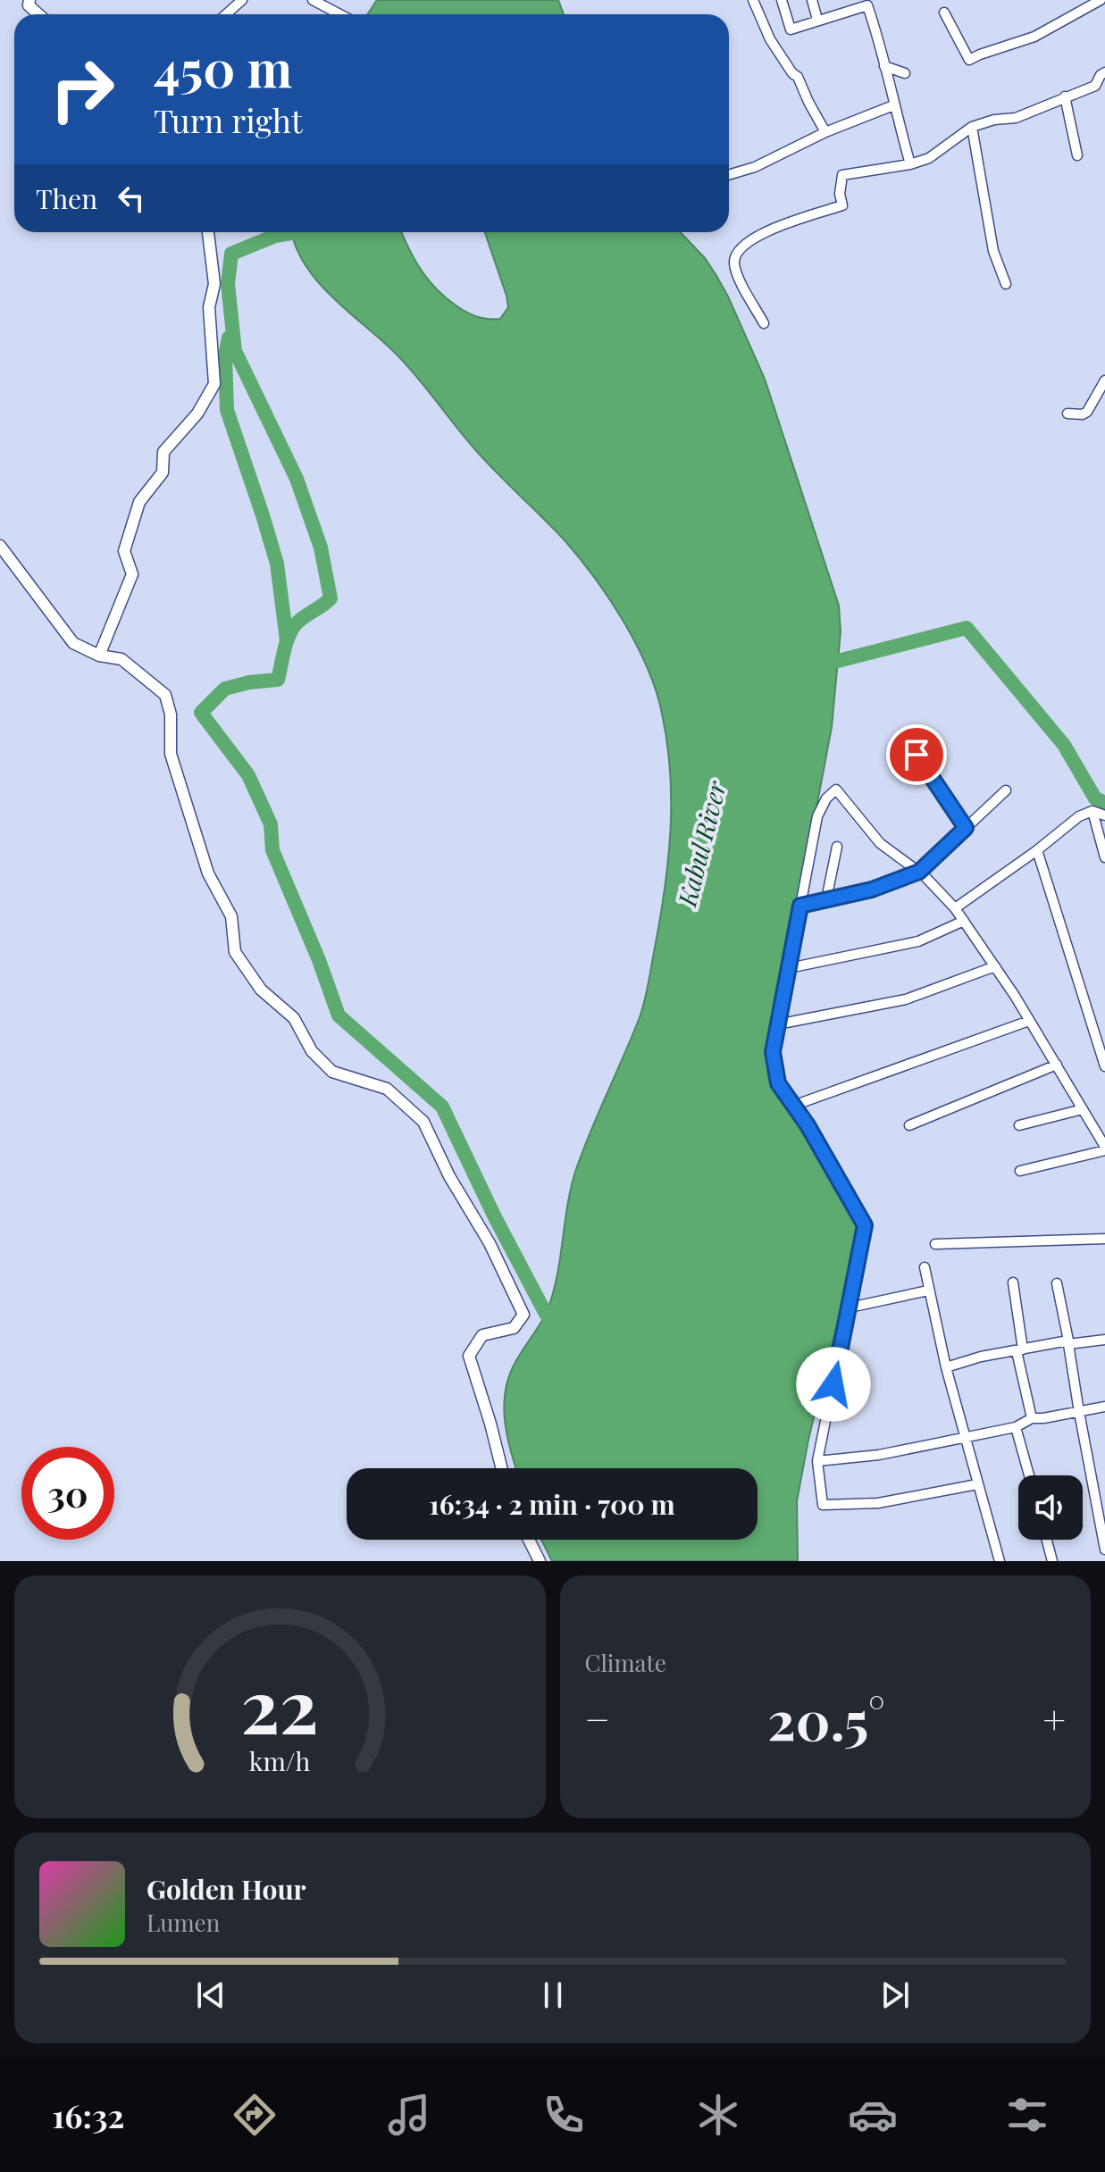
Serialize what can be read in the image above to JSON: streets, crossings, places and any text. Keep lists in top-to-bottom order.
{
  "water": ["Kabul River"],
  "page": {
    "turn": ["450 m", "Turn right"],
    "then": "Then",
    "limit": "30",
    "trip": "16:34 · 2 min · 700 m",
    "tile": "Climate",
    "heat": ["−", "20.5°", "+"],
    "song": ["Golden Hour", "Lumen"],
    "tabs": "16:32",
    "gauge": ["22", "km/h"]
  }
}
